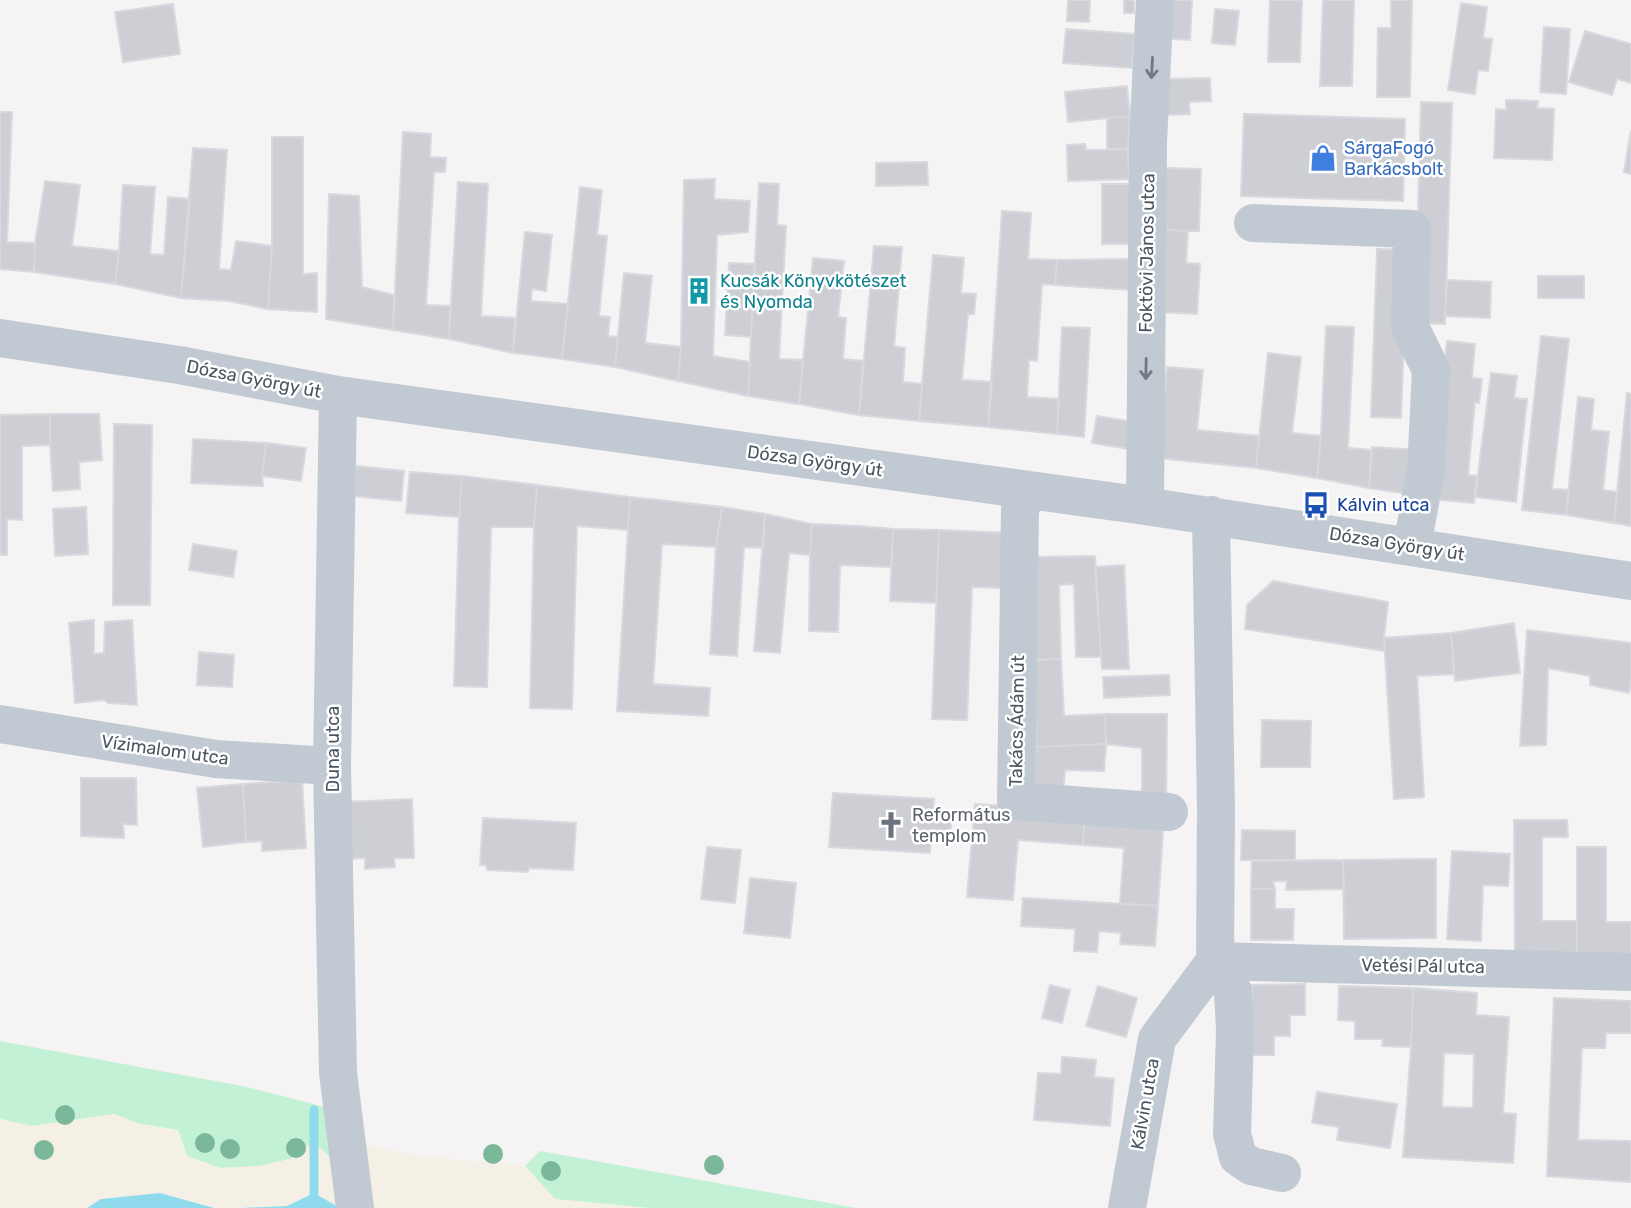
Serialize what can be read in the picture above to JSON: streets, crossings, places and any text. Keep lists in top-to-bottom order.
{
  "streets": {
    "street": [
      "Foktövi János utca",
      "Dózsa György út",
      "Takács Ádám út",
      "Duna utca",
      "Vízimalom utca",
      "Vetési Pál utca",
      "Kálvin utca"
    ]
  },
  "crossings": [
    ["Foktövi János utca", "Dózsa György út"],
    ["Dózsa György út", "Takács Ádám út"],
    ["Dózsa György út", "Duna utca"],
    ["Duna utca", "Vízimalom utca"],
    ["Vetési Pál utca", "Kálvin utca"]
  ],
  "one_way": ["Foktövi János utca"],
  "places": {
    "shop": ["SárgaFogó Barkácsbolt"],
    "building": ["Kucsák Könyvkötészet és Nyomda"],
    "bus stop": ["Kálvin utca"],
    "church": ["Református templom"]
  }
}
